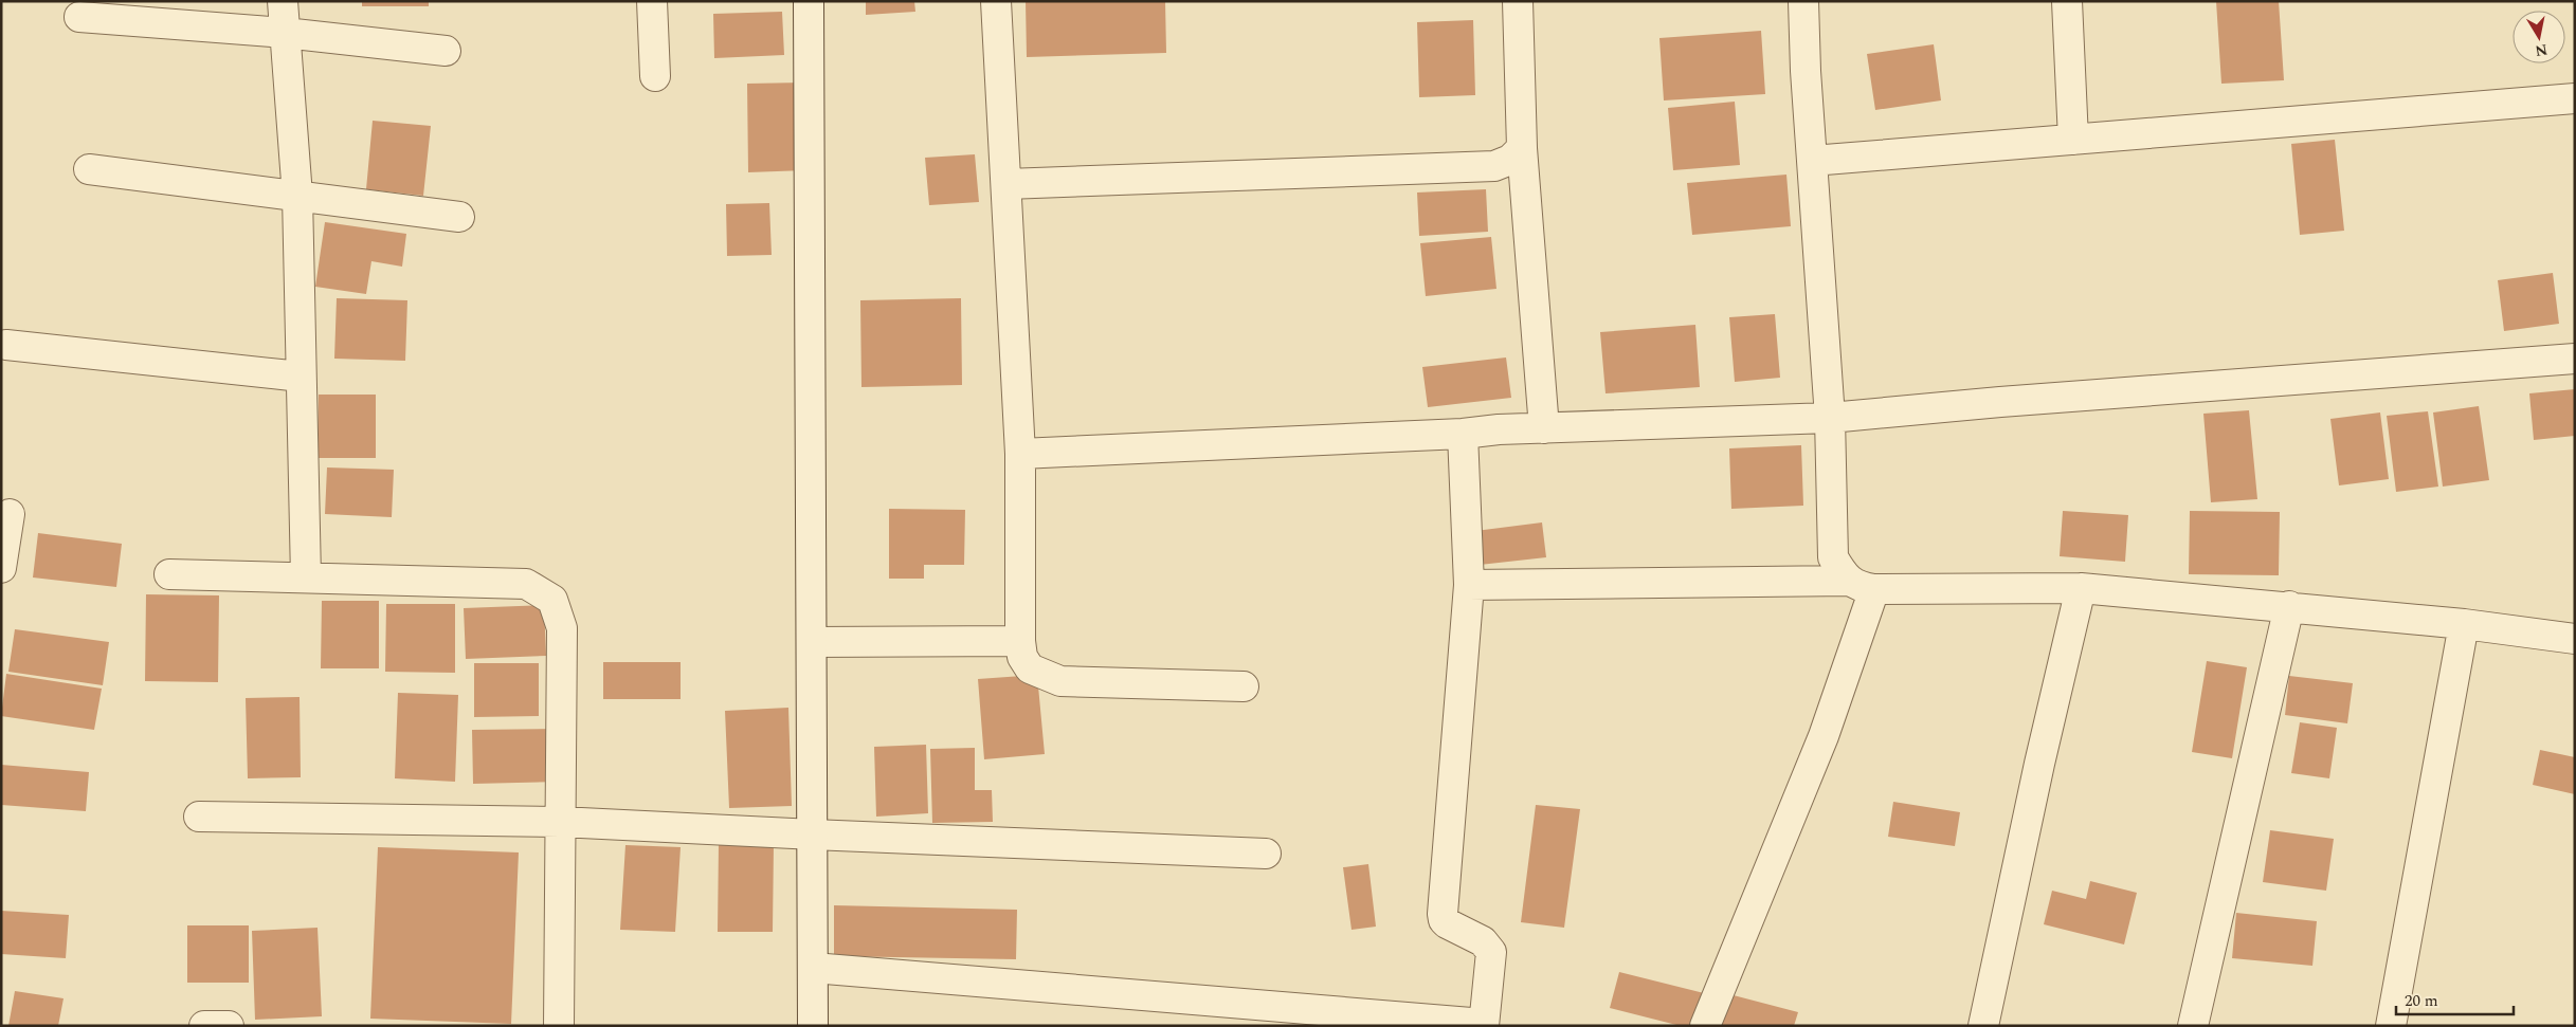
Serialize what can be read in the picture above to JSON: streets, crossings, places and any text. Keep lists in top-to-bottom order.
{
  "scale_bar": "20 m",
  "north": "bottom"
}
